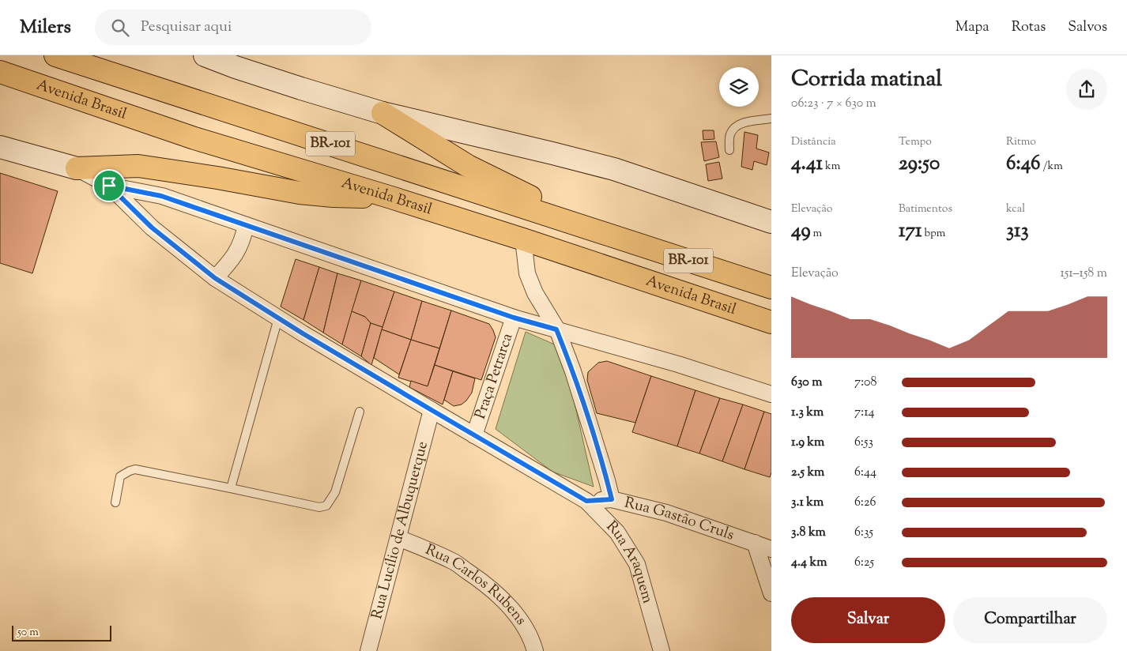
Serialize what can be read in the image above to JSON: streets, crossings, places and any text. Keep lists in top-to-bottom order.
{
  "streets": {
    "highway": ["Avenida Brasil", "BR-101"],
    "street": [
      "Praça Petrarca",
      "Rua Gastão Cruls",
      "Rua Lucílio de Albuquerque",
      "Rua Araquem",
      "Rua Carlos Rubens"
    ]
  },
  "crossings": [
    ["Praça Petrarca", "Rua Araquem"],
    ["Rua Gastão Cruls", "Rua Araquem"],
    ["Rua Lucílio de Albuquerque", "Rua Araquem"],
    ["Rua Lucílio de Albuquerque", "Rua Carlos Rubens"]
  ],
  "scale_bar": "50 m",
  "page": {
    "header": "Milers",
    "search": "Pesquisar aqui",
    "nav": ["Mapa", "Rotas", "Salvos"],
    "heading": ["Corrida matinal", "06:23 · 7 × 630 m"],
    "stats": [
      ["Distância", "4.41 km"],
      ["Tempo", "29:50"],
      ["Ritmo", "6:46 /km"],
      ["Elevação", "49 m"],
      ["Batimentos", "171 bpm"],
      ["kcal", "313"]
    ],
    "chart": ["Elevação", "151–158 m"],
    "list": [
      {
        "name": "630 m",
        "note": "7:08"
      },
      {
        "name": "1.3 km",
        "note": "7:14"
      },
      {
        "name": "1.9 km",
        "note": "6:53"
      },
      {
        "name": "2.5 km",
        "note": "6:44"
      },
      {
        "name": "3.1 km",
        "note": "6:26"
      },
      {
        "name": "3.8 km",
        "note": "6:35"
      },
      {
        "name": "4.4 km",
        "note": "6:25"
      }
    ],
    "buttons": ["Salvar", "Compartilhar"],
    "scale": "50 m"
  }
}
